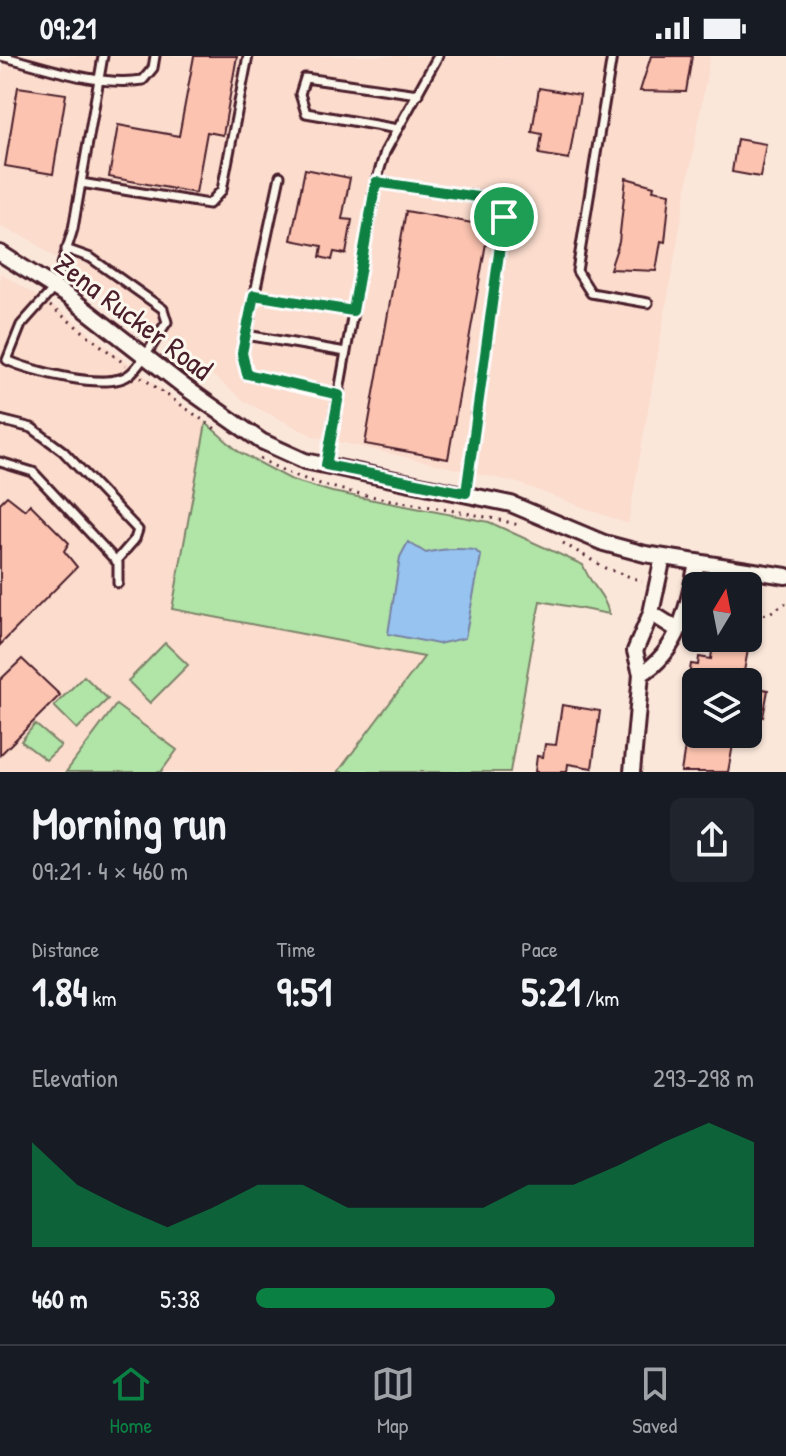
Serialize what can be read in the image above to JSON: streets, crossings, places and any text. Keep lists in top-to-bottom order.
{
  "streets": {
    "street": ["Zena Rucker Road"]
  },
  "north": "top",
  "page": {
    "status": "09:21",
    "heading": ["Morning run", "09:21 · 4 × 460 m"],
    "stats": [
      ["Distance", "1.84 km"],
      ["Time", "9:51"],
      ["Pace", "5:21 /km"]
    ],
    "chart": ["Elevation", "293–298 m"],
    "list": [
      {
        "name": "460 m",
        "note": "5:38"
      }
    ],
    "tabs": ["Home", "Map", "Saved"]
  }
}
